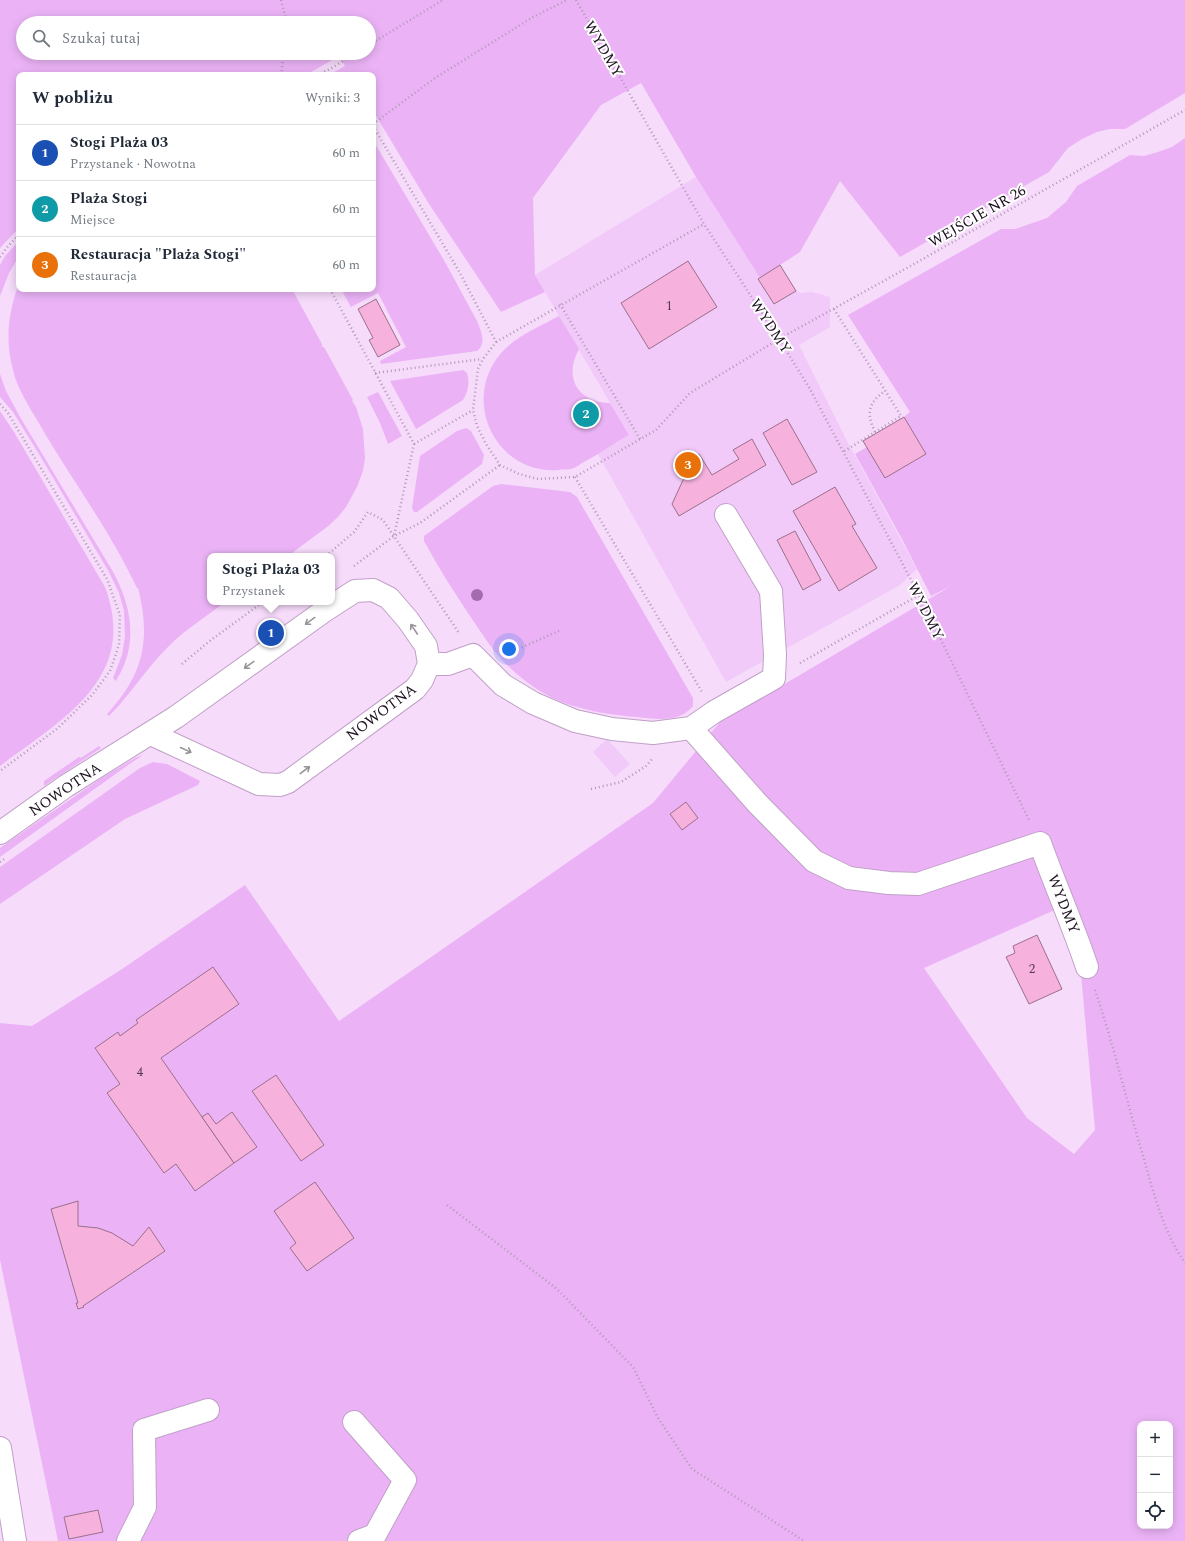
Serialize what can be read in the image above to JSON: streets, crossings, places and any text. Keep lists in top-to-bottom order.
{
  "streets": {
    "street": ["WYDMY", "NOWOTNA"],
    "path": ["WEJŚCIE NR 26"]
  },
  "crossings": [
    ["WYDMY", "WEJŚCIE NR 26"]
  ],
  "house_numbers": ["1", "2", "4"],
  "page": {
    "search": "Szukaj tutaj",
    "heading": ["W pobliżu", "Wyniki: 3"],
    "list": [
      {
        "mark": "1",
        "name": "Stogi Plaża 03",
        "note": "Przystanek · Nowotna",
        "value": "60 m"
      },
      {
        "mark": "2",
        "name": "Plaża Stogi",
        "note": "Miejsce",
        "value": "60 m"
      },
      {
        "mark": "3",
        "name": "Restauracja \"Plaża Stogi\"",
        "note": "Restauracja",
        "value": "60 m"
      }
    ],
    "pins": ["2", "3", "1"],
    "popup": ["Stogi Plaża 03", "Przystanek"],
    "map_buttons": ["+", "−"]
  }
}
